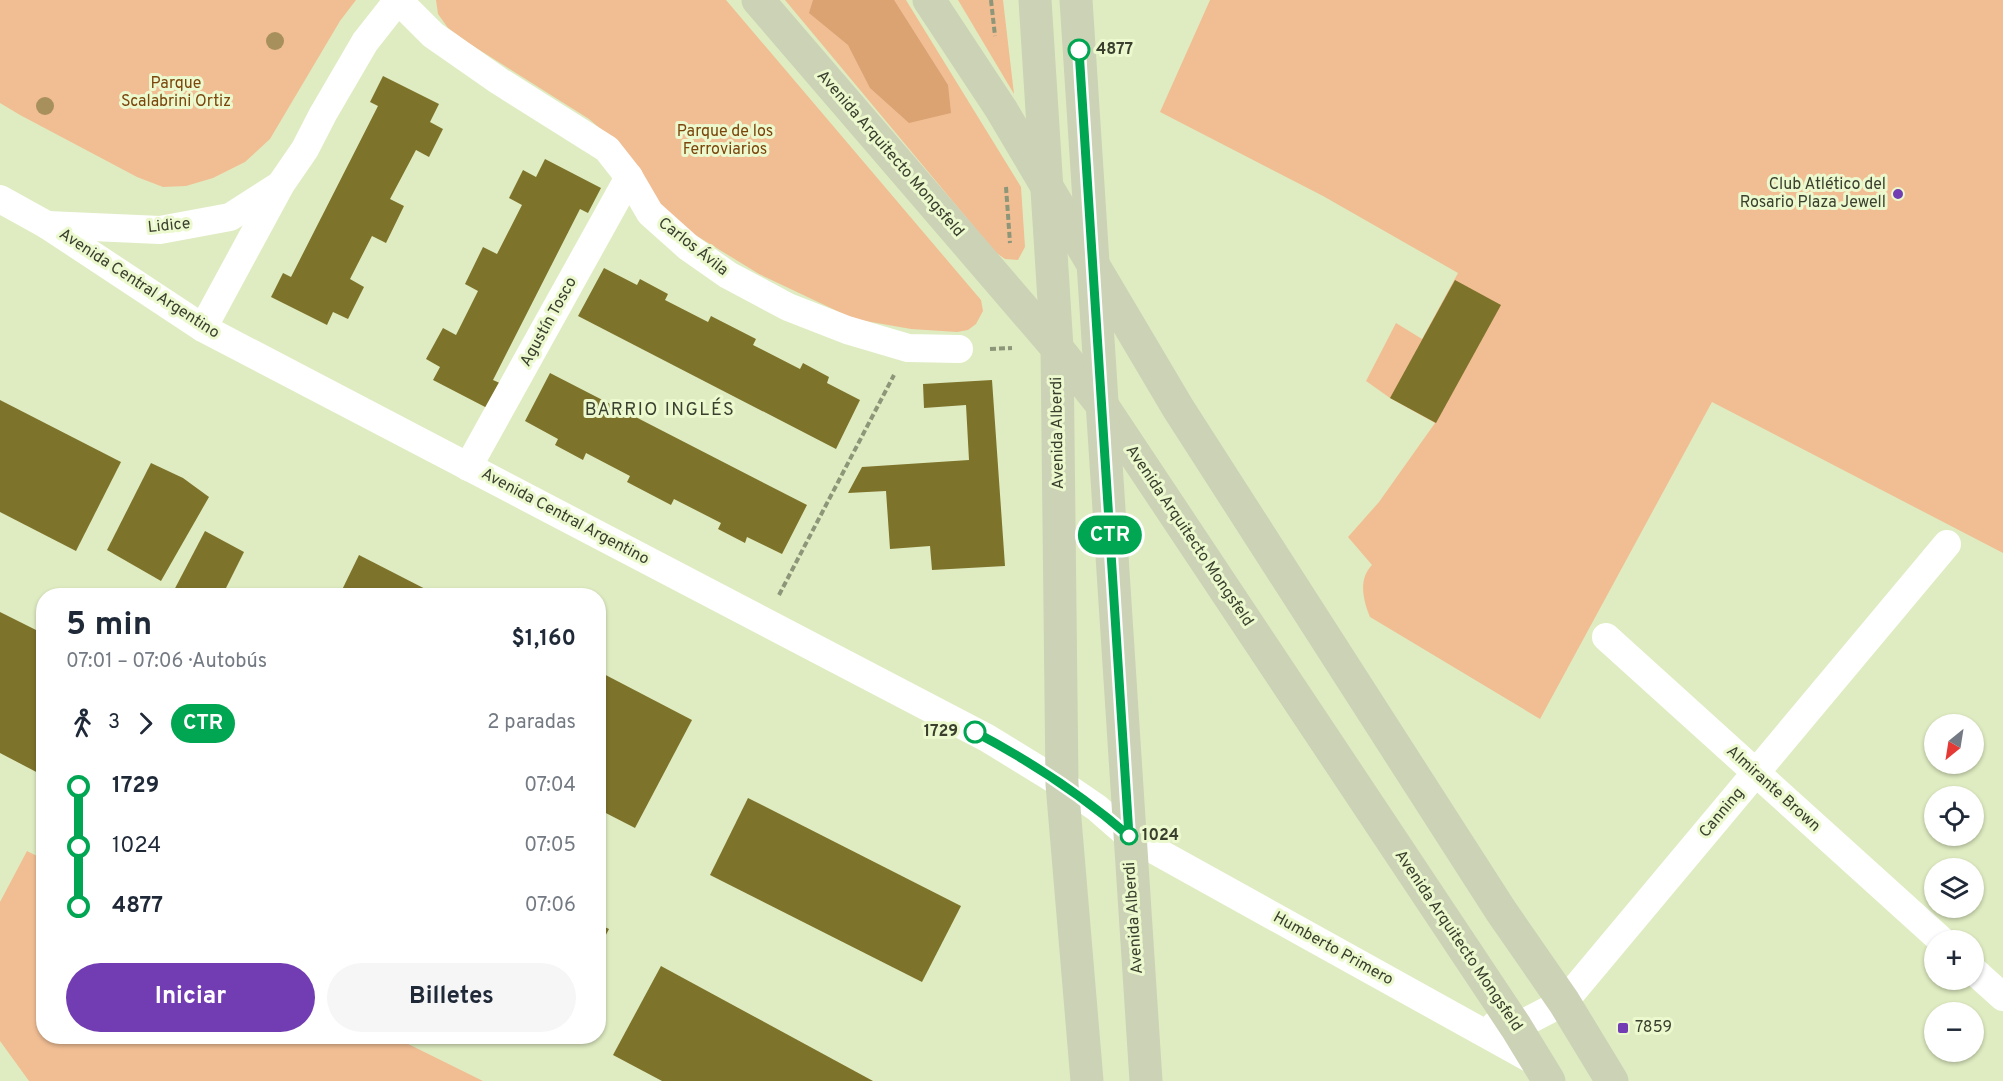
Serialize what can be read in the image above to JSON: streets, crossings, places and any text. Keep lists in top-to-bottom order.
{
  "streets": {
    "main road": ["Avenida Arquitecto Mongsfeld", "Avenida Alberdi"],
    "street": [
      "Lidice",
      "Carlos Ávila",
      "Avenida Central Argentino",
      "Agustín Tosco",
      "Almirante Brown",
      "Canning",
      "Humberto Primero"
    ]
  },
  "crossings": [
    ["Avenida Arquitecto Mongsfeld", "Avenida Alberdi"],
    ["Avenida Arquitecto Mongsfeld", "Canning"],
    ["Avenida Arquitecto Mongsfeld", "Humberto Primero"],
    ["Lidice", "Carlos Ávila"],
    ["Lidice", "Avenida Central Argentino"],
    ["Carlos Ávila", "Agustín Tosco"],
    ["Avenida Central Argentino", "Agustín Tosco"],
    ["Avenida Central Argentino", "Avenida Alberdi"],
    ["Avenida Central Argentino", "Humberto Primero"],
    ["Avenida Alberdi", "Humberto Primero"],
    ["Almirante Brown", "Canning"]
  ],
  "districts": ["BARRIO INGLÉS"],
  "parks": ["Parque Scalabrini Ortiz", "Parque de los Ferroviarios"],
  "places": {
    "other": [
      "4877",
      "Club Atlético del Rosario Plaza Jewell",
      "1729",
      "1024"
    ],
    "transit": ["7859"]
  },
  "lines": ["bus line CTR"],
  "north": "bottom left",
  "page": {
    "on_map": "CTR",
    "heading": ["5 min", "07:01 – 07:06 · Autobús", "$1,160"],
    "legs": ["3", "CTR", "2 paradas"],
    "map_buttons": ["+", "−"],
    "list": [
      {
        "name": "1729",
        "value": "07:04"
      },
      {
        "name": "1024",
        "value": "07:05"
      },
      {
        "name": "4877",
        "value": "07:06"
      }
    ],
    "buttons": ["Iniciar", "Billetes"]
  }
}
